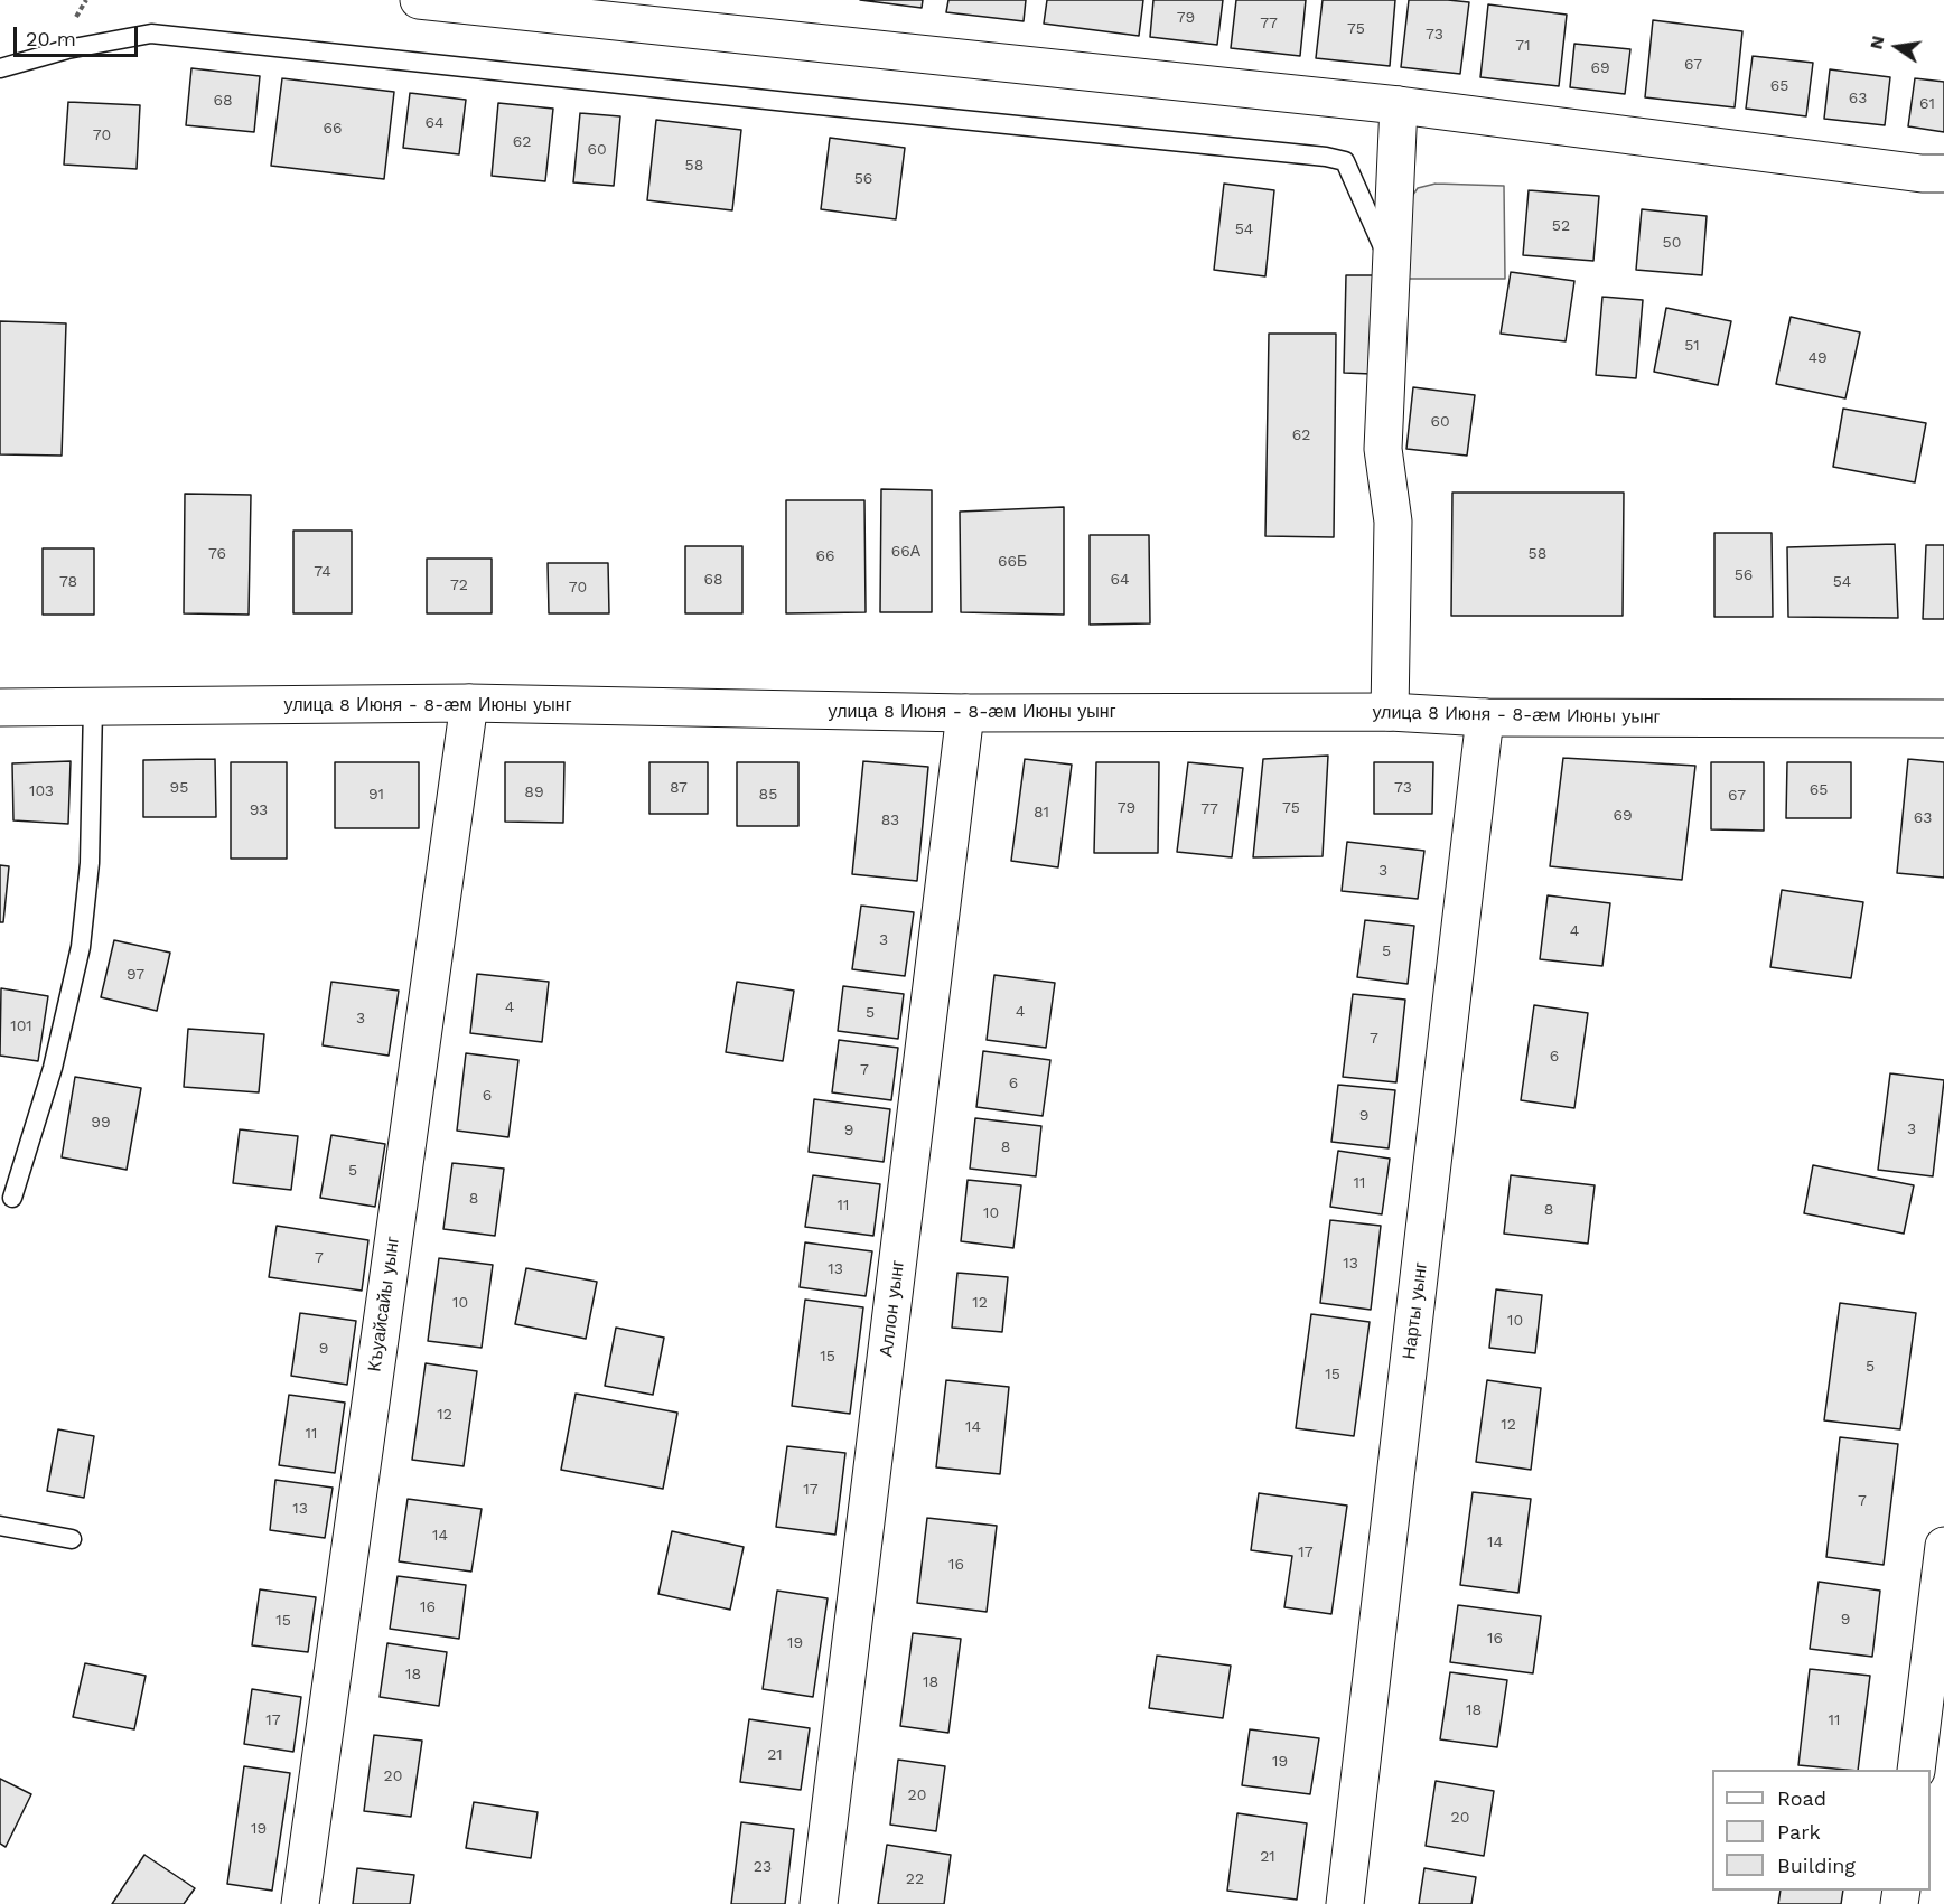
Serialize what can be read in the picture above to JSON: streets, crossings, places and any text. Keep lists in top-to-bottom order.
{
  "streets": {
    "main road": [
      "улица 8 Июня - 8-ӕм Июны уынг",
      "Къуайсайы уынг",
      "Аллон уынг",
      "Нарты уынг"
    ]
  },
  "crossings": [
    ["улица 8 Июня - 8-ӕм Июны уынг", "Къуайсайы уынг"],
    ["улица 8 Июня - 8-ӕм Июны уынг", "Аллон уынг"],
    ["улица 8 Июня - 8-ӕм Июны уынг", "Нарты уынг"]
  ],
  "house_numbers": [
    "79",
    "77",
    "75",
    "73",
    "71",
    "67",
    "69",
    "65",
    "63",
    "68",
    "61",
    "64",
    "66",
    "70",
    "62",
    "60",
    "58",
    "56",
    "52",
    "54",
    "50",
    "51",
    "49",
    "60",
    "62",
    "66А",
    "76",
    "58",
    "66",
    "66Б",
    "74",
    "56",
    "68",
    "64",
    "78",
    "54",
    "72",
    "70",
    "95",
    "87",
    "73",
    "65",
    "103",
    "89",
    "91",
    "85",
    "67",
    "79",
    "75",
    "77",
    "93",
    "81",
    "69",
    "63",
    "83",
    "3",
    "4",
    "3",
    "5",
    "97",
    "4",
    "4",
    "5",
    "3",
    "101",
    "7",
    "6",
    "7",
    "6",
    "6",
    "9",
    "99",
    "3",
    "9",
    "8",
    "5",
    "11",
    "8",
    "11",
    "8",
    "10",
    "7",
    "13",
    "13",
    "10",
    "12",
    "10",
    "9",
    "15",
    "5",
    "15",
    "12",
    "12",
    "14",
    "11",
    "17",
    "7",
    "13",
    "14",
    "14",
    "17",
    "16",
    "16",
    "9",
    "15",
    "16",
    "19",
    "18",
    "18",
    "18",
    "17",
    "11",
    "21",
    "19",
    "20",
    "20",
    "20",
    "19",
    "21",
    "23",
    "22"
  ],
  "legend": ["Road", "Park", "Building"],
  "scale_bar": "20 m",
  "north": "left"
}
